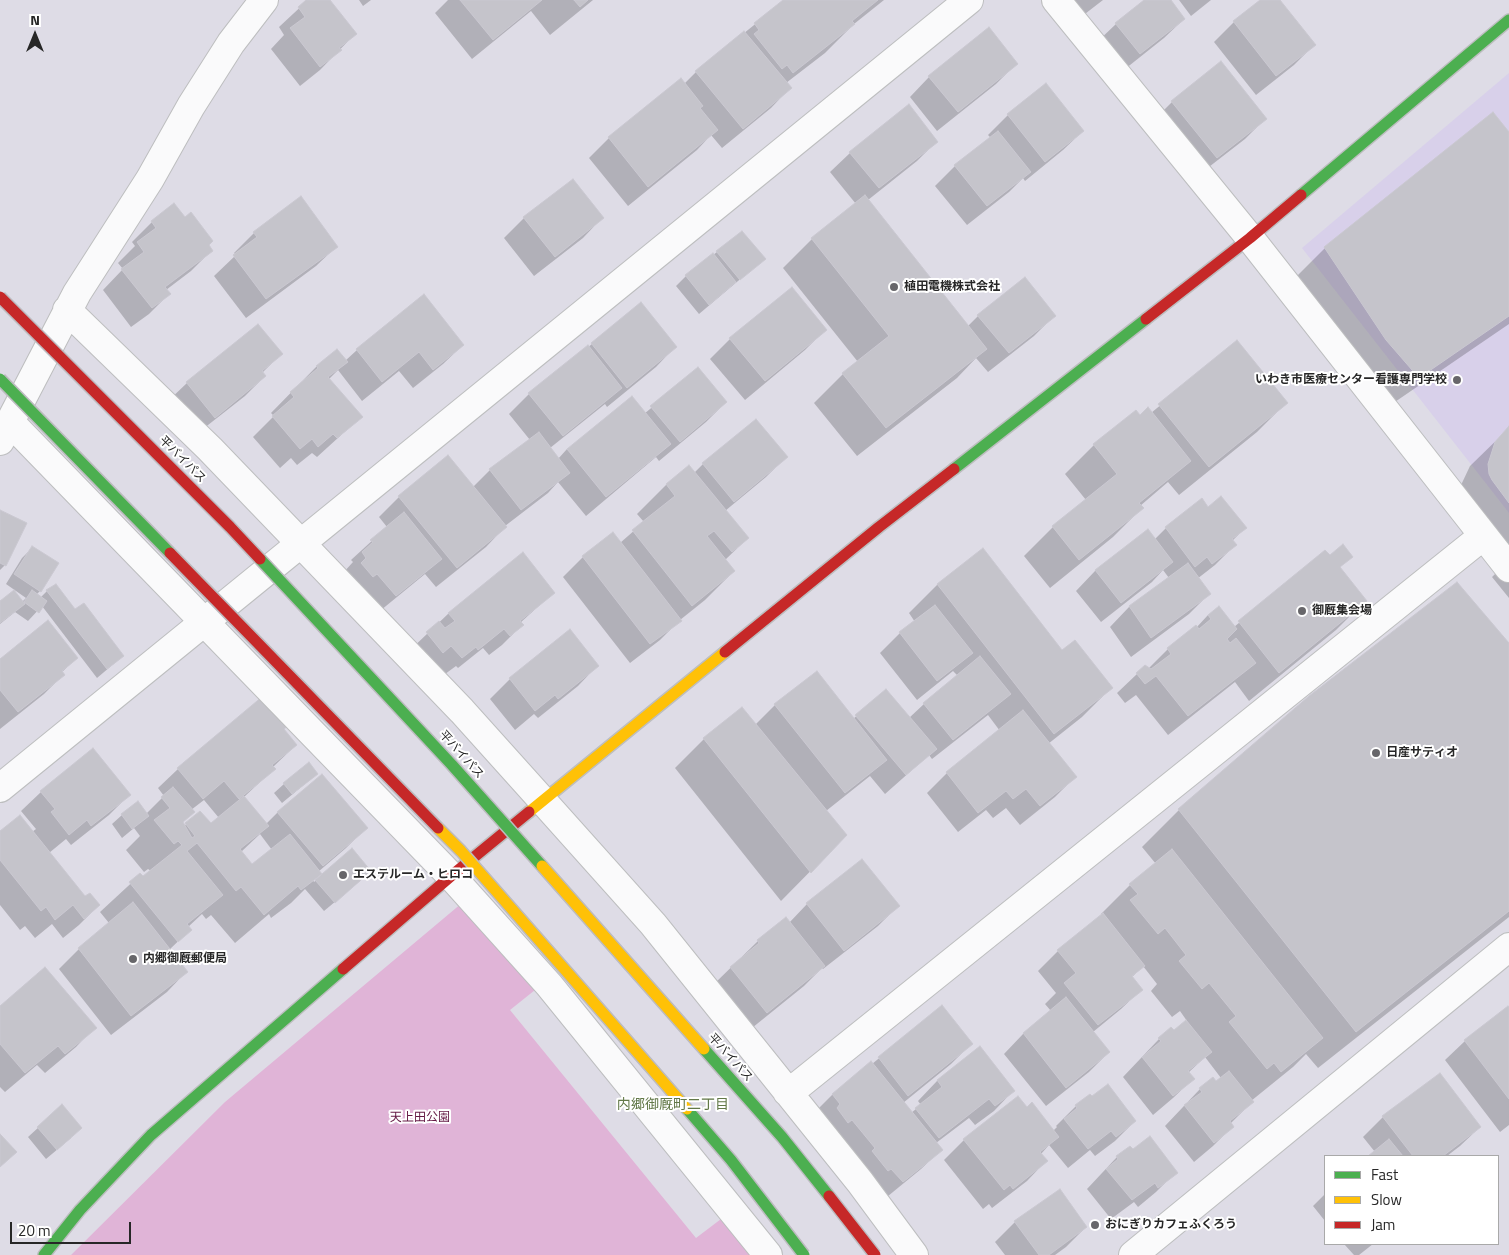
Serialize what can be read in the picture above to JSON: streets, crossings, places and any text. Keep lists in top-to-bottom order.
{
  "streets": {
    "main road": ["平バイパス"]
  },
  "districts": ["内郷御厩町二丁目"],
  "parks": ["天上田公園"],
  "places": [
    "植田電機株式会社",
    "いわき市医療センター看護専門学校",
    "御厩集会場",
    "日産サティオ",
    "エステルーム・ヒロコ",
    "内郷御厩郵便局",
    "おにぎりカフェふくろう"
  ],
  "legend": ["Fast", "Slow", "Jam"],
  "scale_bar": "20 m",
  "north": "top"
}
